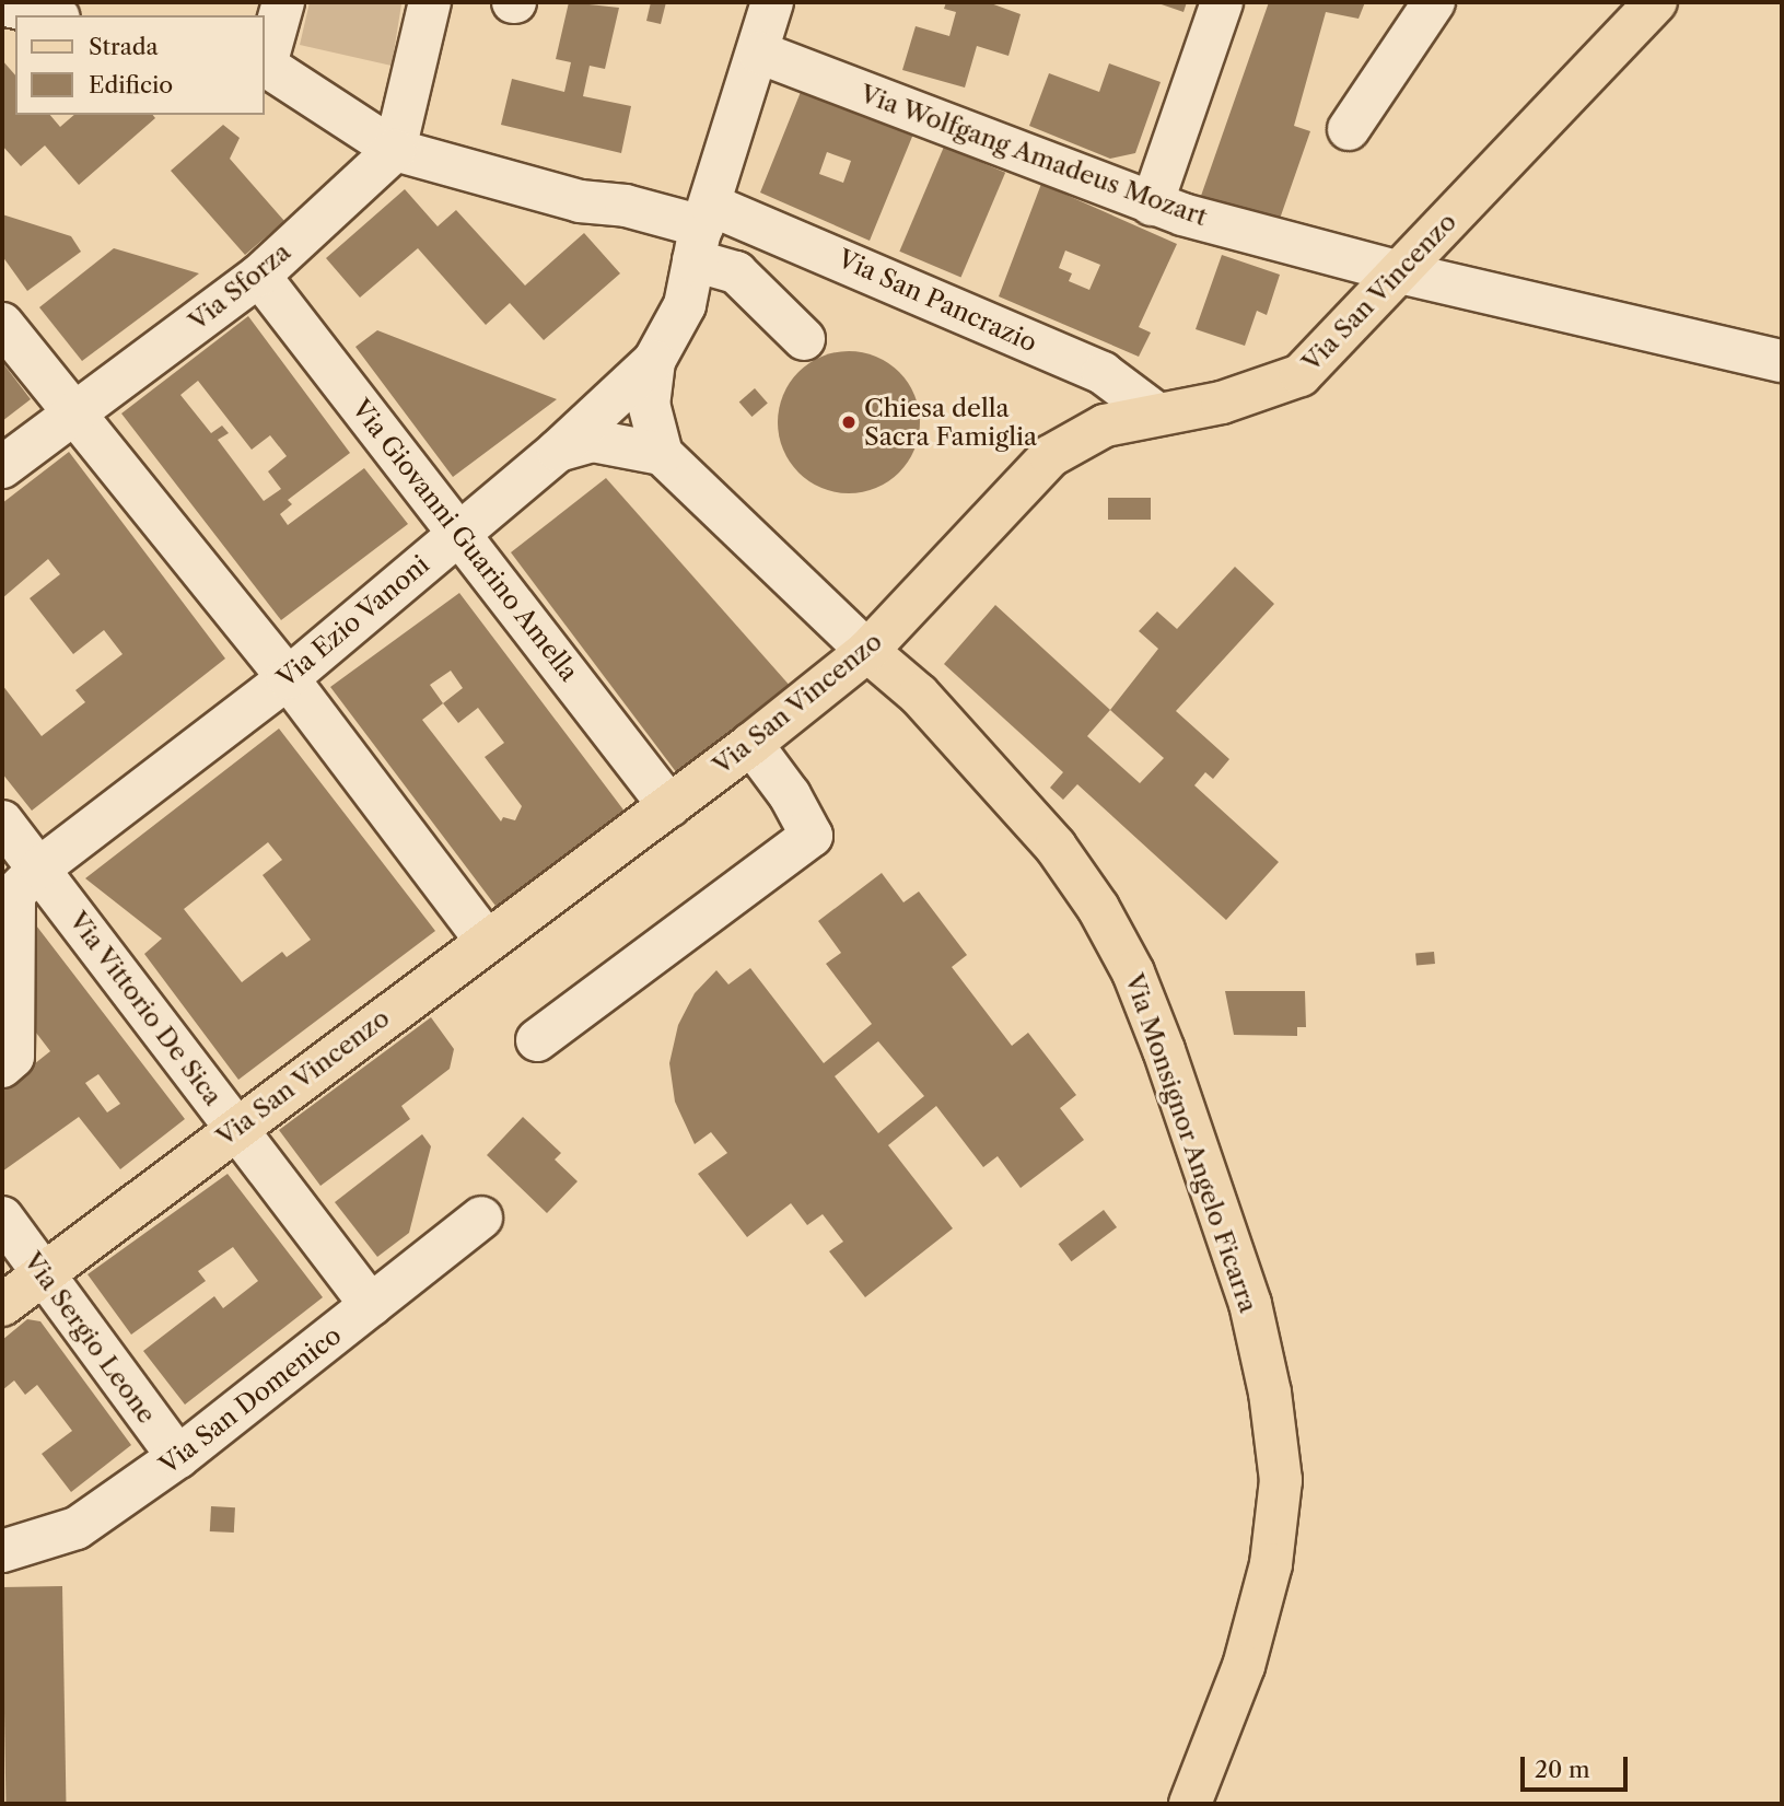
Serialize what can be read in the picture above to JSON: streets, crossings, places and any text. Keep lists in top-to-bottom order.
{
  "streets": {
    "main road": ["Via San Vincenzo", "Via Monsignor Angelo Ficarra"],
    "street": [
      "Via Wolfgang Amadeus Mozart",
      "Via Sforza",
      "Via San Pancrazio",
      "Via Giovanni Guarino Amella",
      "Via Ezio Vanoni",
      "Via Vittorio De Sica",
      "Via Sergio Leone",
      "Via San Domenico"
    ]
  },
  "crossings": [
    ["Via Wolfgang Amadeus Mozart", "Via San Vincenzo"],
    ["Via Sforza", "Via Giovanni Guarino Amella"],
    ["Via San Vincenzo", "Via San Pancrazio"],
    ["Via San Vincenzo", "Via Giovanni Guarino Amella"],
    ["Via San Vincenzo", "Via Vittorio De Sica"],
    ["Via San Vincenzo", "Via Monsignor Angelo Ficarra"],
    ["Via San Vincenzo", "Via Sergio Leone"],
    ["Via Giovanni Guarino Amella", "Via Ezio Vanoni"],
    ["Via Ezio Vanoni", "Via Vittorio De Sica"],
    ["Via Vittorio De Sica", "Via San Domenico"],
    ["Via Sergio Leone", "Via San Domenico"]
  ],
  "places": ["Chiesa della Sacra Famiglia"],
  "legend": ["Strada", "Edificio"],
  "scale_bar": "20 m"
}
